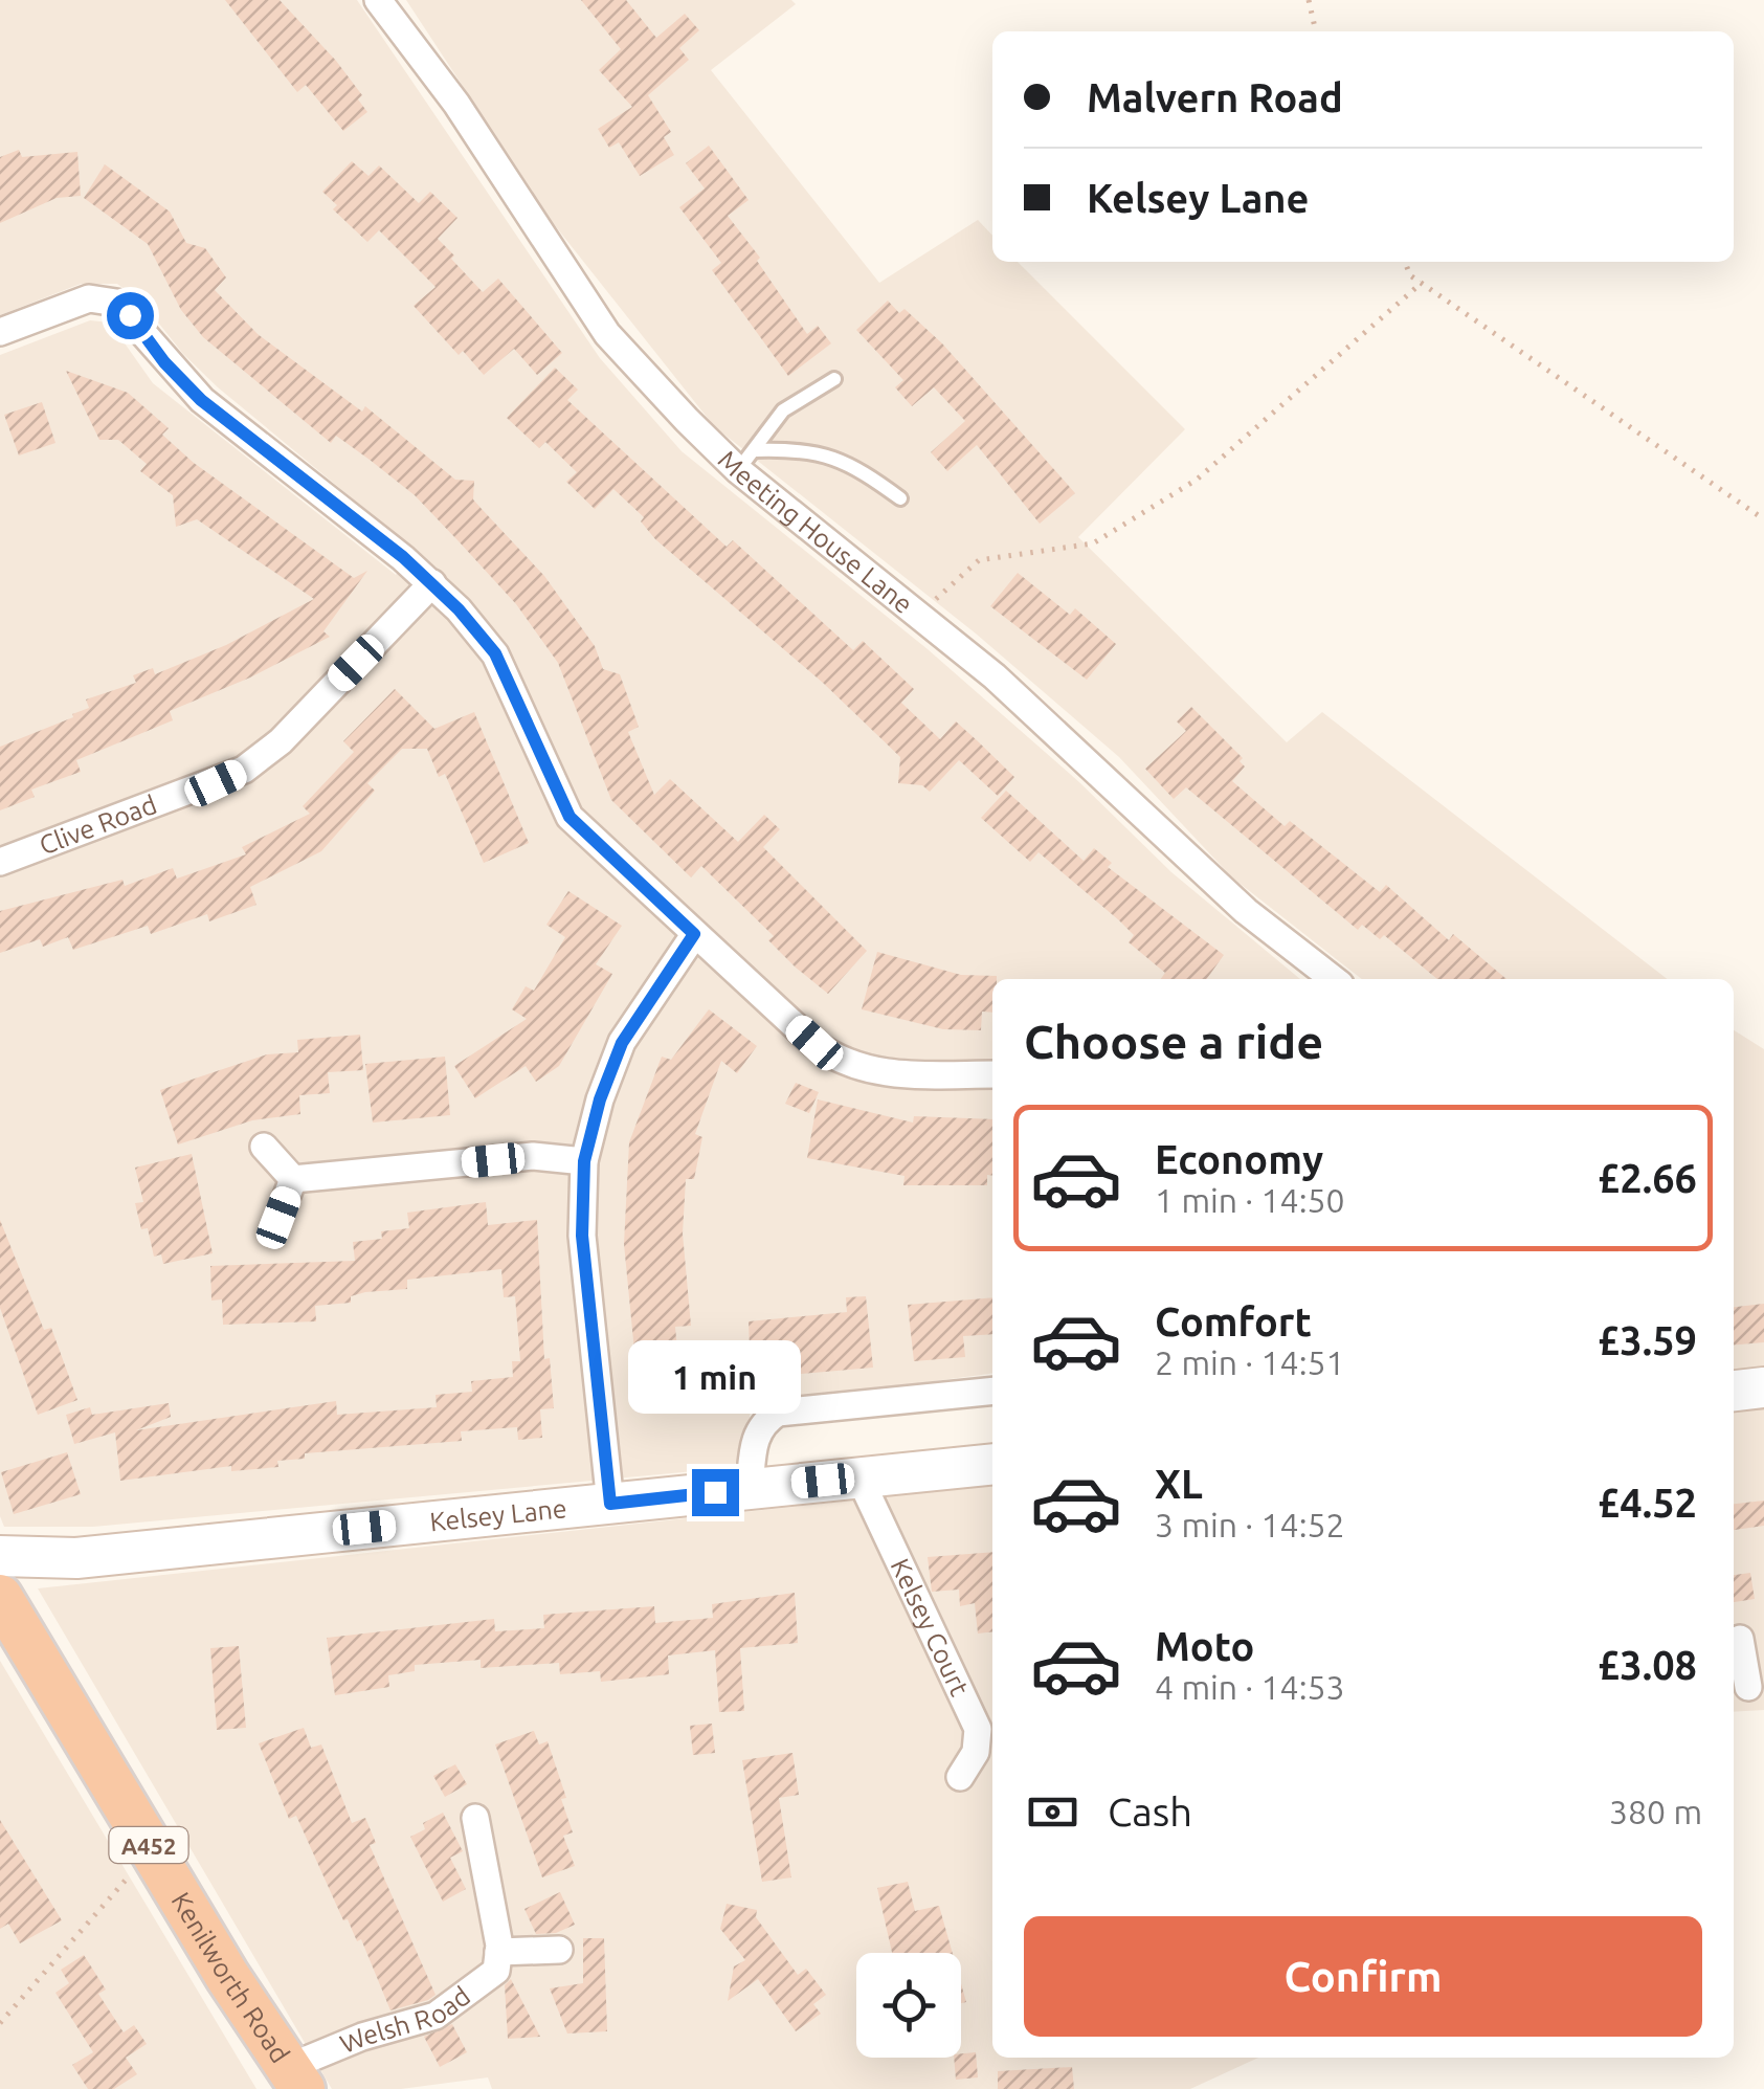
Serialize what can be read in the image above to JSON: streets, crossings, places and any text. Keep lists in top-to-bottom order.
{
  "streets": {
    "highway": ["A452", "Kenilworth Road"],
    "main road": ["Kelsey Lane"],
    "street": [
      "Meeting House Lane",
      "Clive Road",
      "Kelsey Court",
      "Welsh Road"
    ]
  },
  "crossings": [
    ["Kelsey Lane", "Kelsey Court"],
    ["Kenilworth Road", "Welsh Road"]
  ],
  "page": {
    "banner": ["Malvern Road", "Kelsey Lane"],
    "heading": "Choose a ride",
    "list": [
      {
        "name": "Economy",
        "note": "1 min · 14:50",
        "value": "£2.66"
      },
      {
        "name": "Comfort",
        "note": "2 min · 14:51",
        "value": "£3.59"
      },
      {
        "name": "XL",
        "note": "3 min · 14:52",
        "value": "£4.52"
      },
      {
        "name": "Moto",
        "note": "4 min · 14:53",
        "value": "£3.08"
      }
    ],
    "bubble": "1 min",
    "pay": ["Cash", "380 m"],
    "buttons": "Confirm"
  }
}
